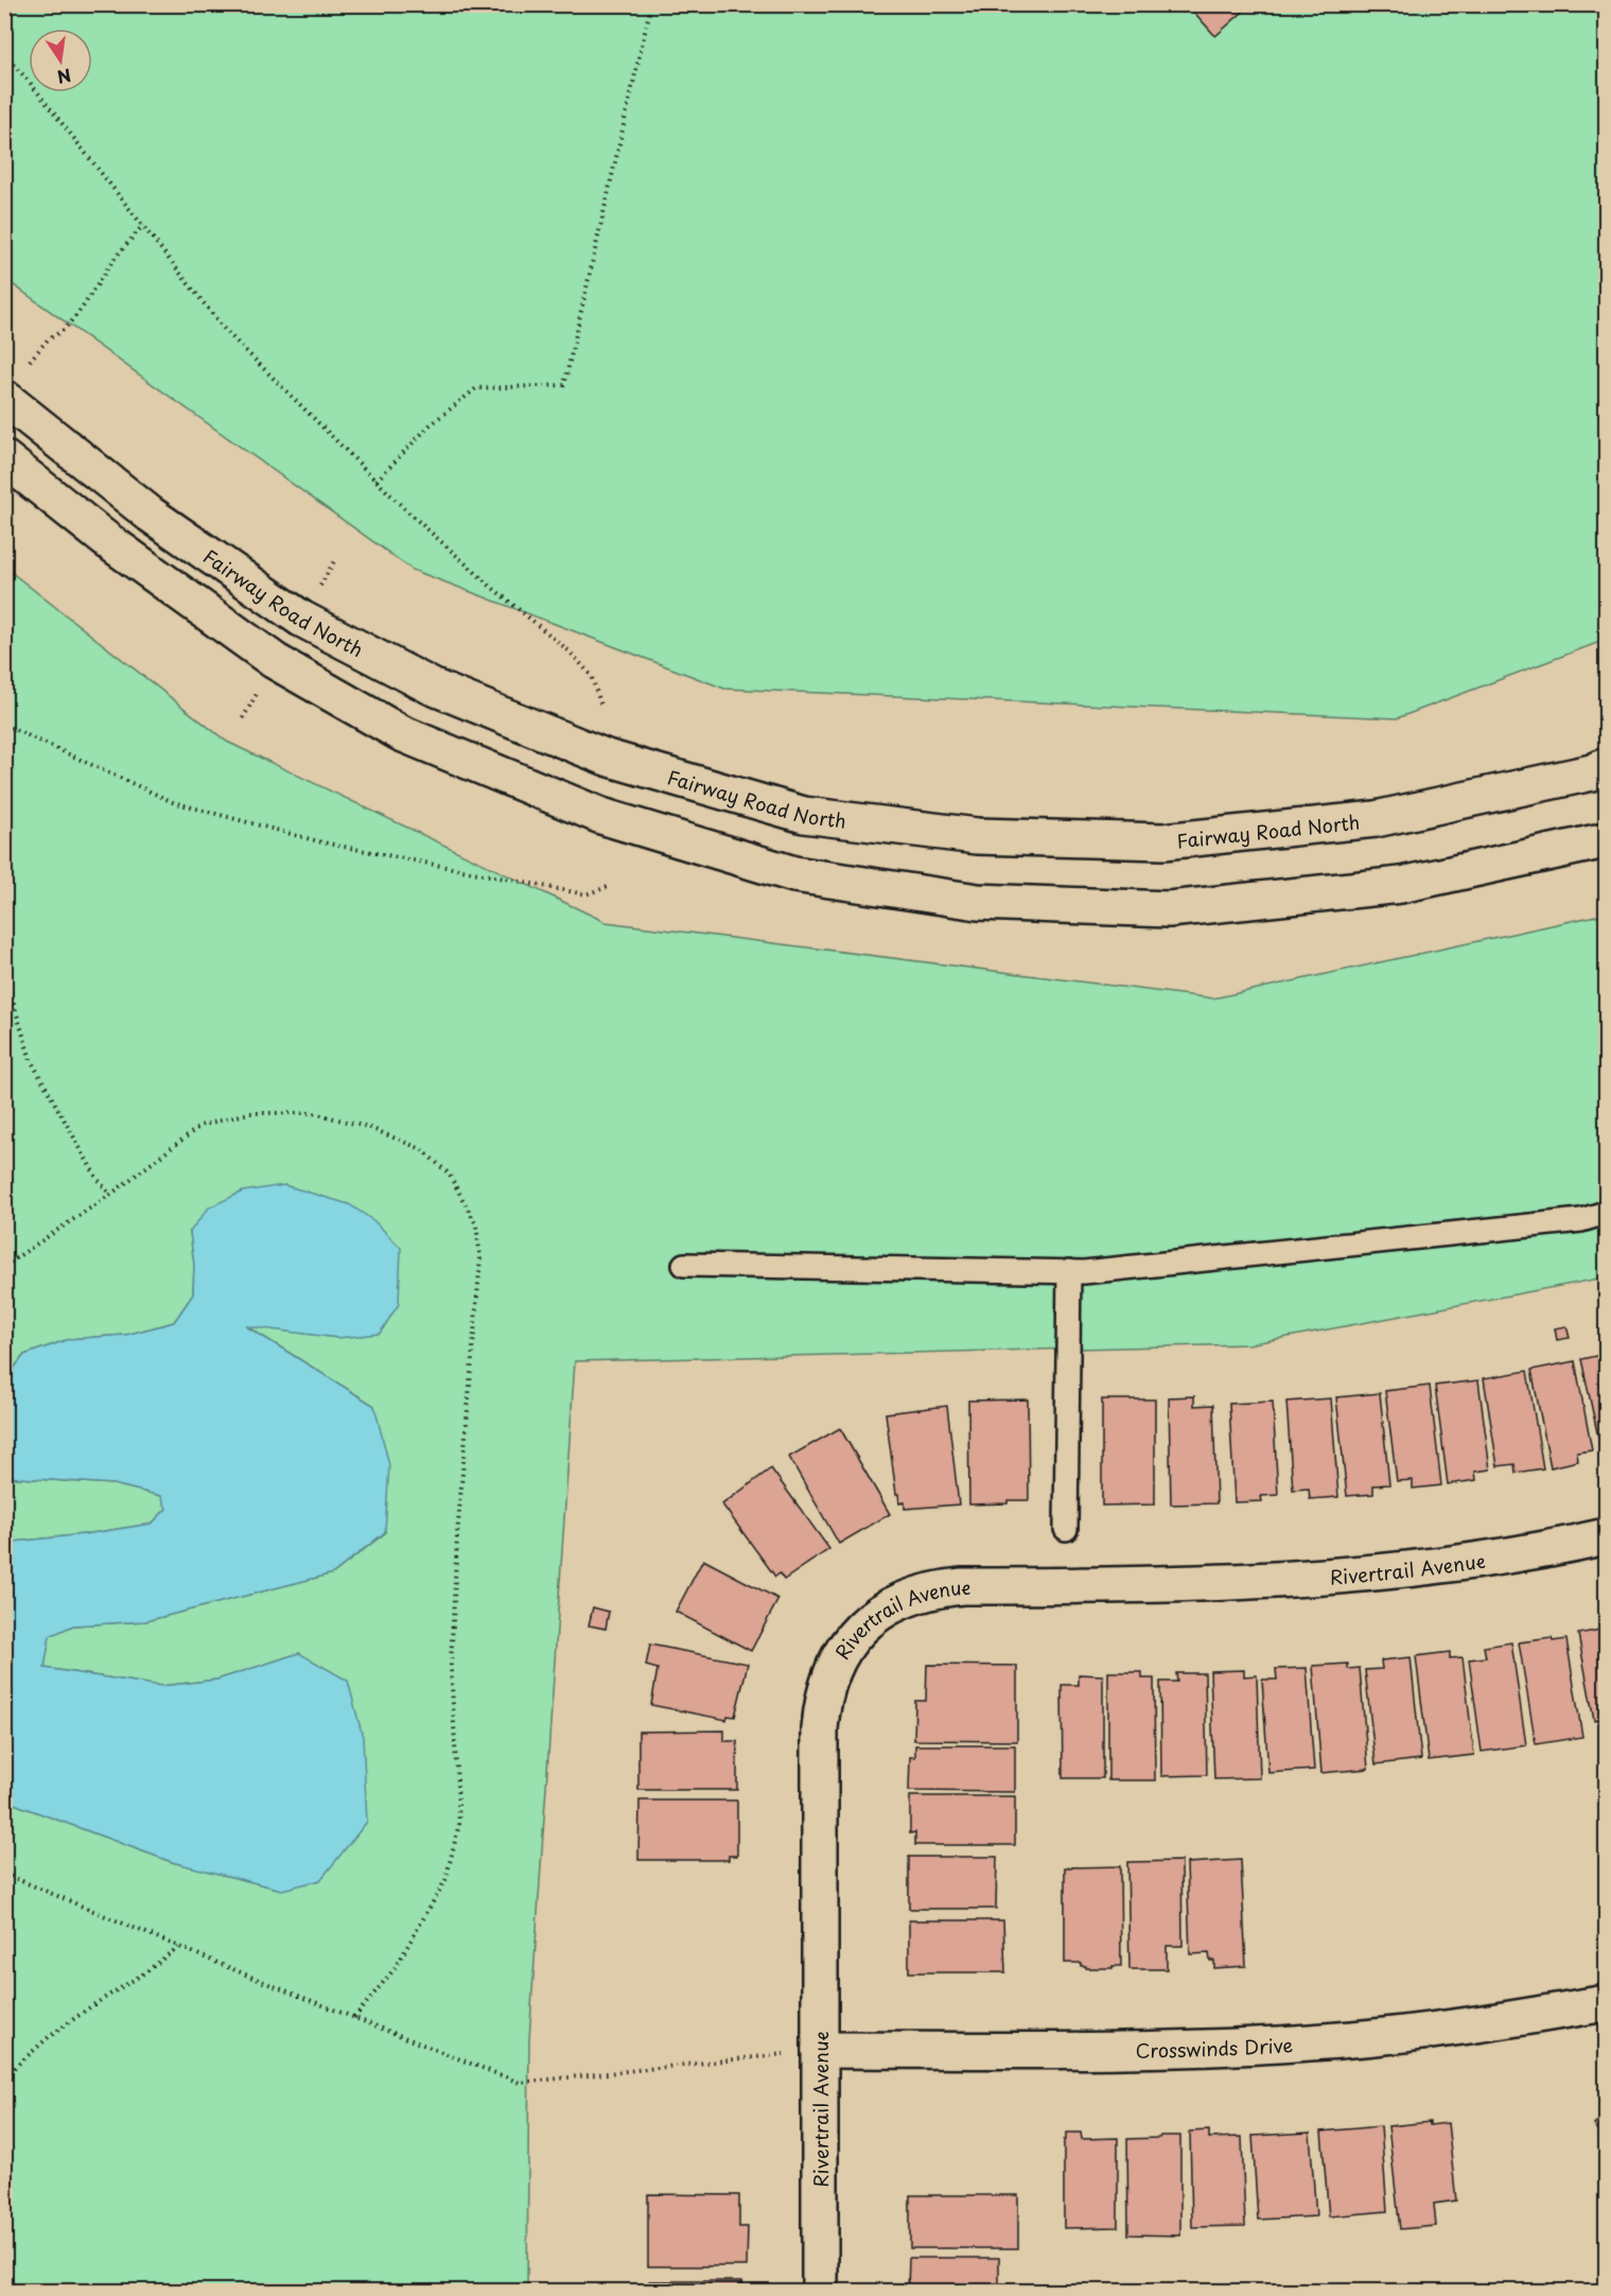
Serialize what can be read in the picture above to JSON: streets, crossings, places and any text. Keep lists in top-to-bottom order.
{
  "streets": {
    "main road": ["Fairway Road North", "Rivertrail Avenue", "Crosswinds Drive"]
  },
  "crossings": [
    ["Rivertrail Avenue", "Crosswinds Drive"]
  ],
  "north": "bottom"
}
